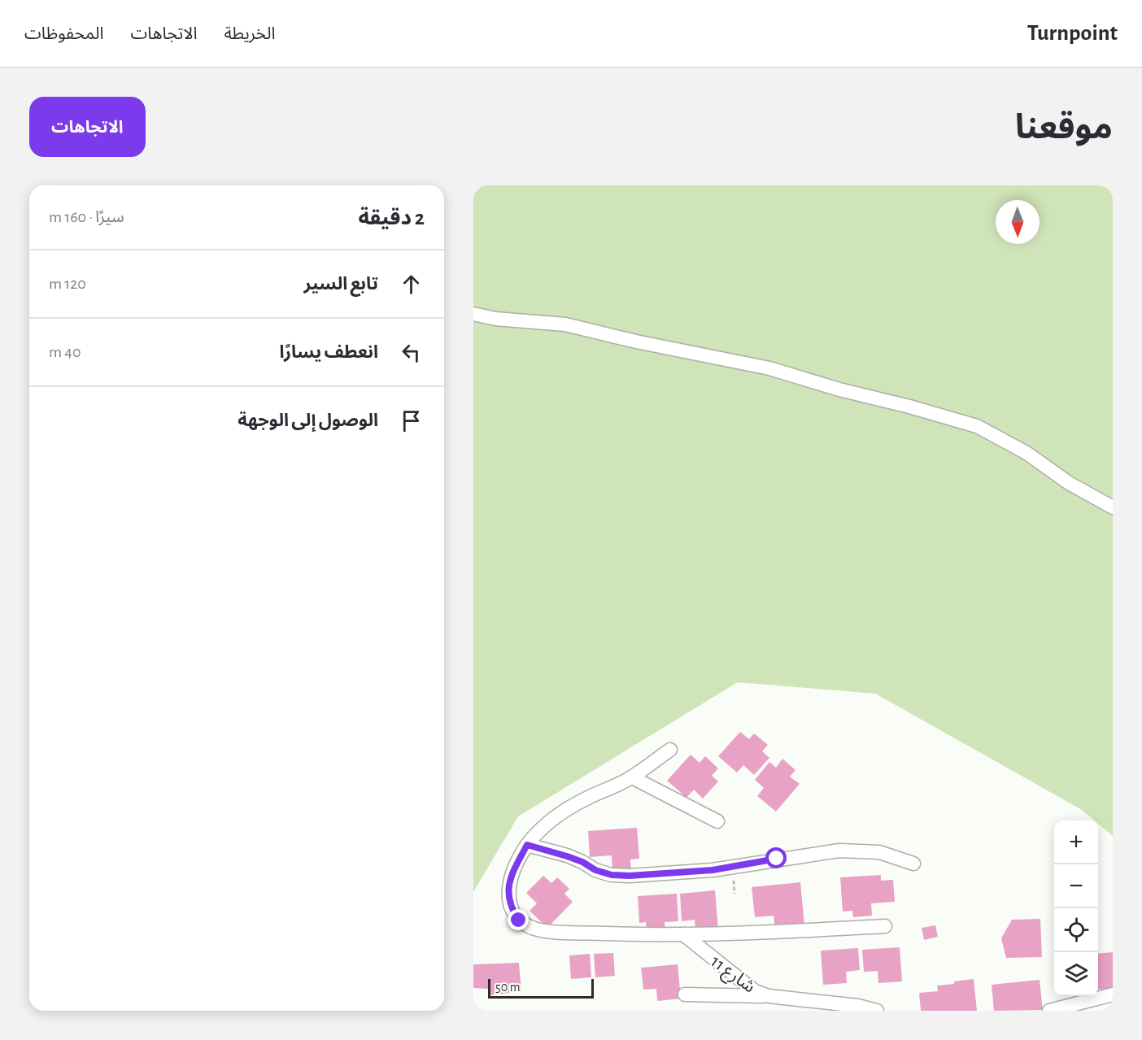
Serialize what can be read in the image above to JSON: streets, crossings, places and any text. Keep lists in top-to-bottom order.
{
  "streets": {
    "street": ["شارع 11"]
  },
  "scale_bar": "50 m",
  "north": "bottom",
  "page": {
    "header": "Turnpoint",
    "nav": ["الخريطة", "الاتجاهات", "المحفوظات"],
    "title": "موقعنا",
    "buttons": "الاتجاهات",
    "heading": ["2 دقيقة", "سيرًا · 160 m"],
    "list": [
      ["تابع السير", "120 m"],
      ["انعطف يسارًا", "40 m"],
      "الوصول إلى الوجهة"
    ],
    "map_buttons": ["+", "−"],
    "scale": "50 m"
  }
}
